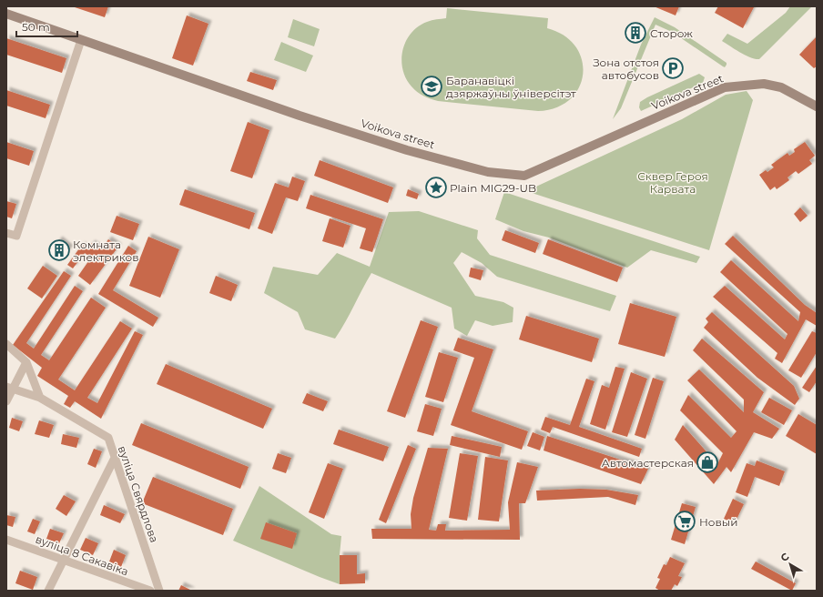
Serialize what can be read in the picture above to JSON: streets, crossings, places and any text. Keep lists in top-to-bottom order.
{
  "streets": {
    "main road": ["Voikova street"],
    "street": ["вуліца Свярдлова", "вуліца 8 Сакавіка"]
  },
  "parks": ["Сквер Героя Карвата"],
  "places": {
    "building": ["Сторож", "Комната электриков"],
    "parking": ["Зона отстоя автобусов"],
    "school or university": ["Баранавіцкі дзяржаўны ўніверсітэт"],
    "place": ["Plain MIG29-UB"],
    "shop": ["Автомастерская"],
    "supermarket": ["Новый"]
  },
  "scale_bar": "50 m",
  "north": "top left"
}
